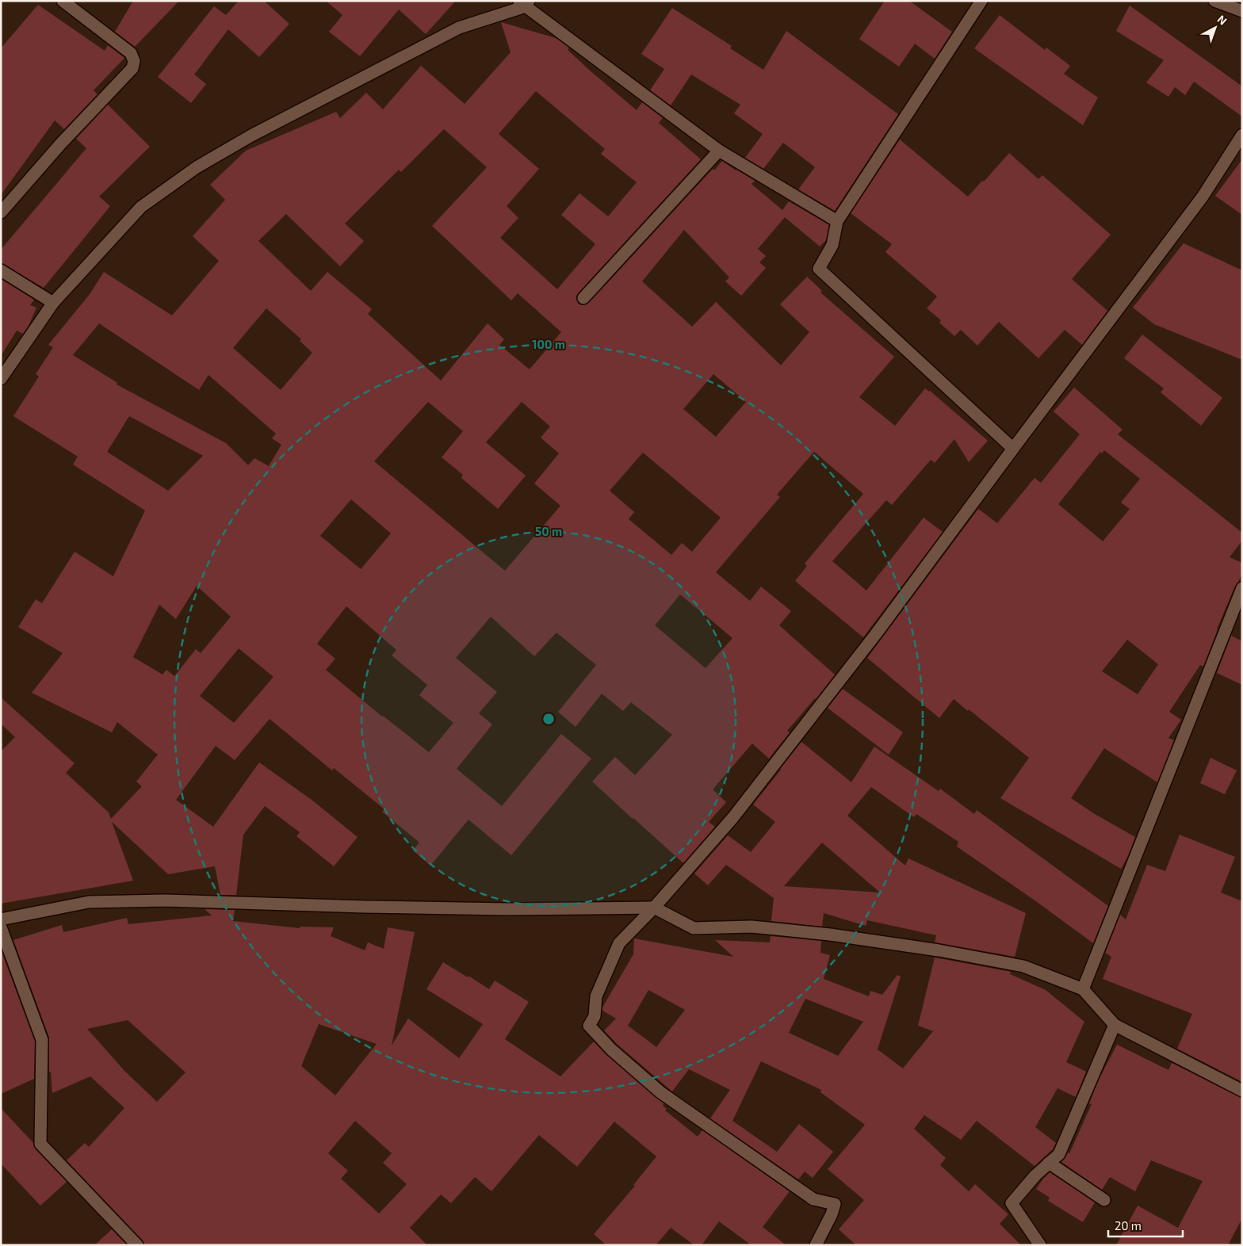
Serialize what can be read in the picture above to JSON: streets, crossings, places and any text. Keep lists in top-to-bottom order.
{
  "scale_bar": "20 m",
  "north": "top right",
  "rings": ["100 m", "50 m"]
}
